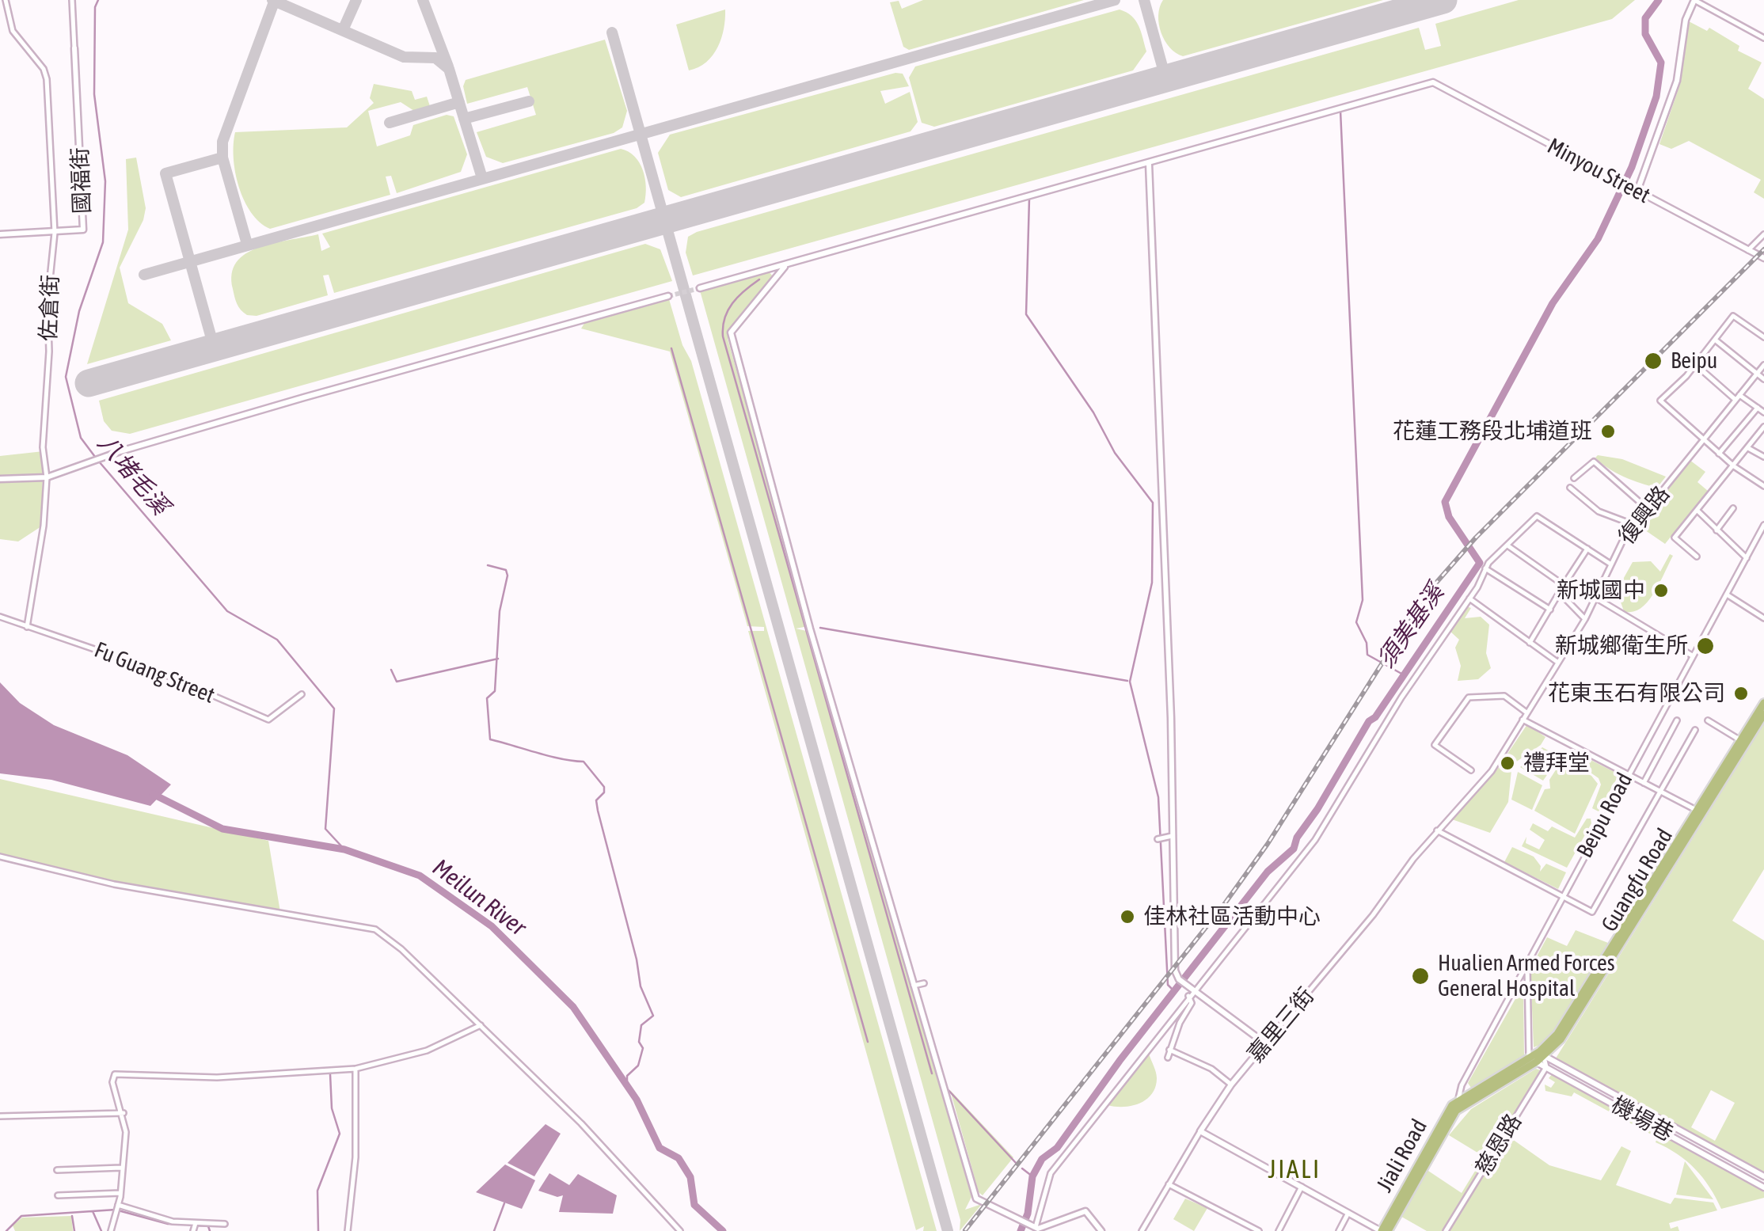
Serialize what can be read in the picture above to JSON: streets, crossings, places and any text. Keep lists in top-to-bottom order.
{
  "streets": {
    "main road": ["Guangfu Road", "Jiali Road"],
    "street": [
      "Minyou Street",
      "國福街",
      "佐倉街",
      "復興路",
      "Fu Guang Street",
      "Beipu Road",
      "嘉里三街",
      "機場巷",
      "慈恩路"
    ]
  },
  "crossings": [
    ["國福街", "佐倉街"],
    ["佐倉街", "Fu Guang Street"],
    ["復興路", "嘉里三街"],
    ["Beipu Road", "Guangfu Road"],
    ["Beipu Road", "Jiali Road"],
    ["Guangfu Road", "機場巷"],
    ["Guangfu Road", "Jiali Road"],
    ["機場巷", "慈恩路"]
  ],
  "districts": ["JIALI"],
  "water": ["八堵毛溪", "須美基溪", "Meilun River"],
  "places": [
    "Beipu",
    "花蓮工務段北埔道班",
    "新城國中",
    "新城鄉衛生所",
    "花東玉石有限公司",
    "禮拜堂",
    "佳林社區活動中心",
    "Hualien Armed Forces General Hospital"
  ]
}
